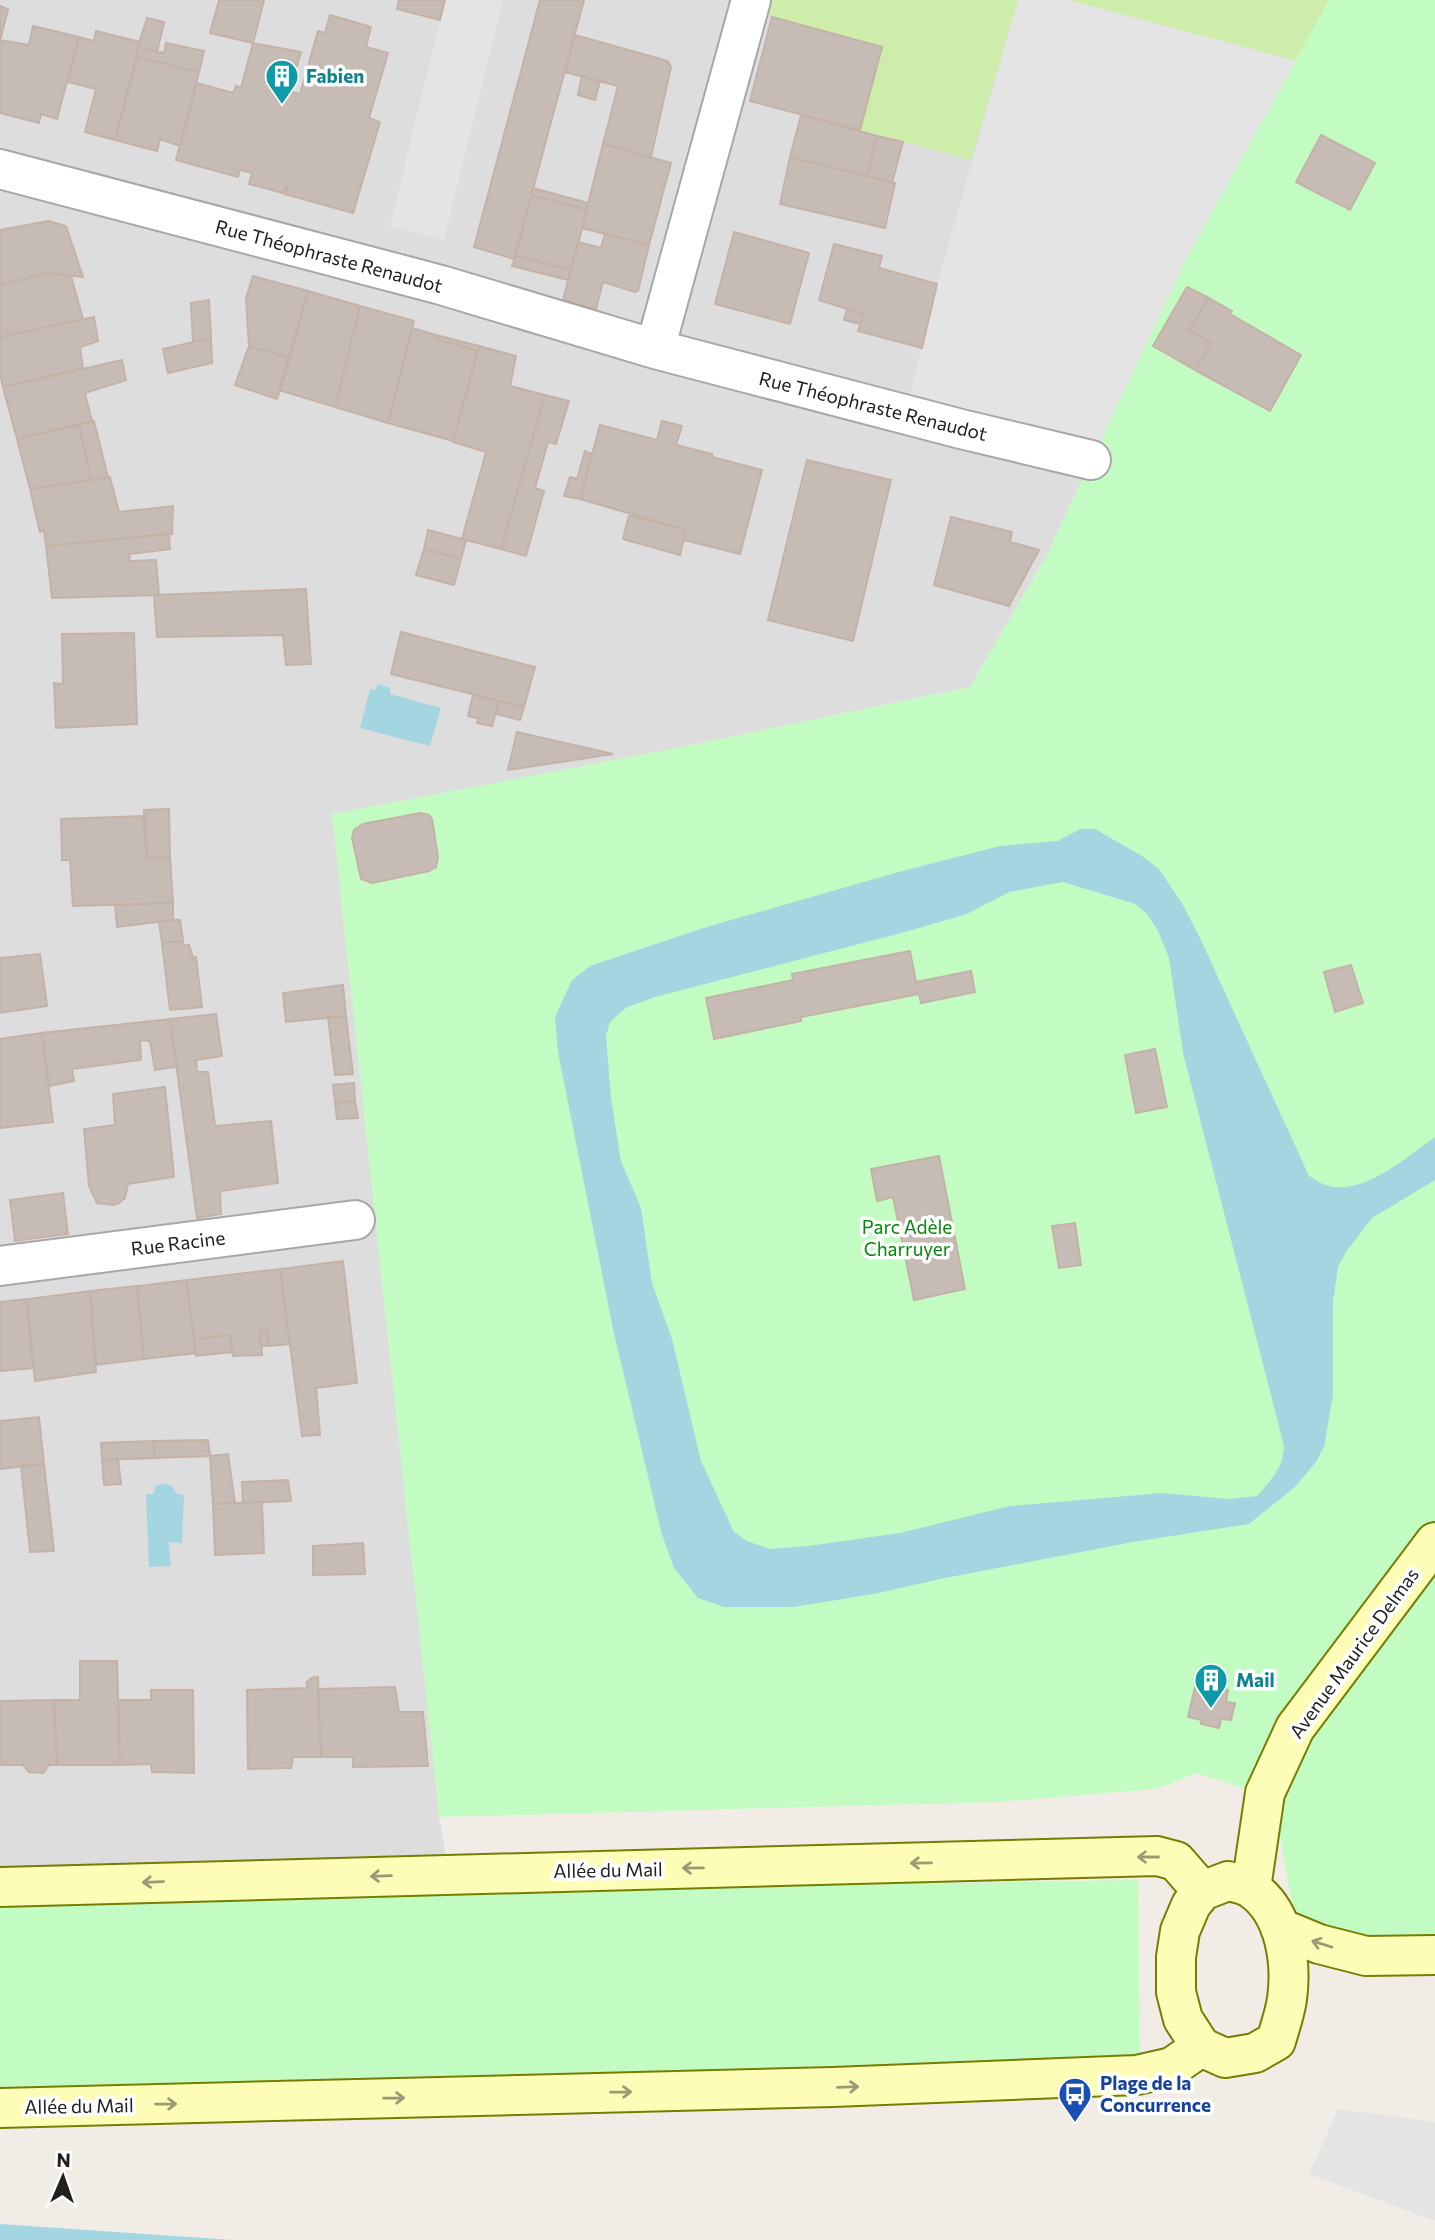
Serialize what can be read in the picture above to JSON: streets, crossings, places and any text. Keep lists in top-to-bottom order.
{
  "streets": {
    "street": [
      "Rue Théophraste Renaudot",
      "Rue Racine",
      "Avenue Maurice Delmas",
      "Allée du Mail"
    ]
  },
  "crossings": [
    ["Avenue Maurice Delmas", "Allée du Mail"]
  ],
  "parks": ["Parc Adèle Charruyer"],
  "places": {
    "building": ["Fabien", "Mail"],
    "bus stop": ["Plage de la Concurrence"]
  },
  "north": "top"
}
